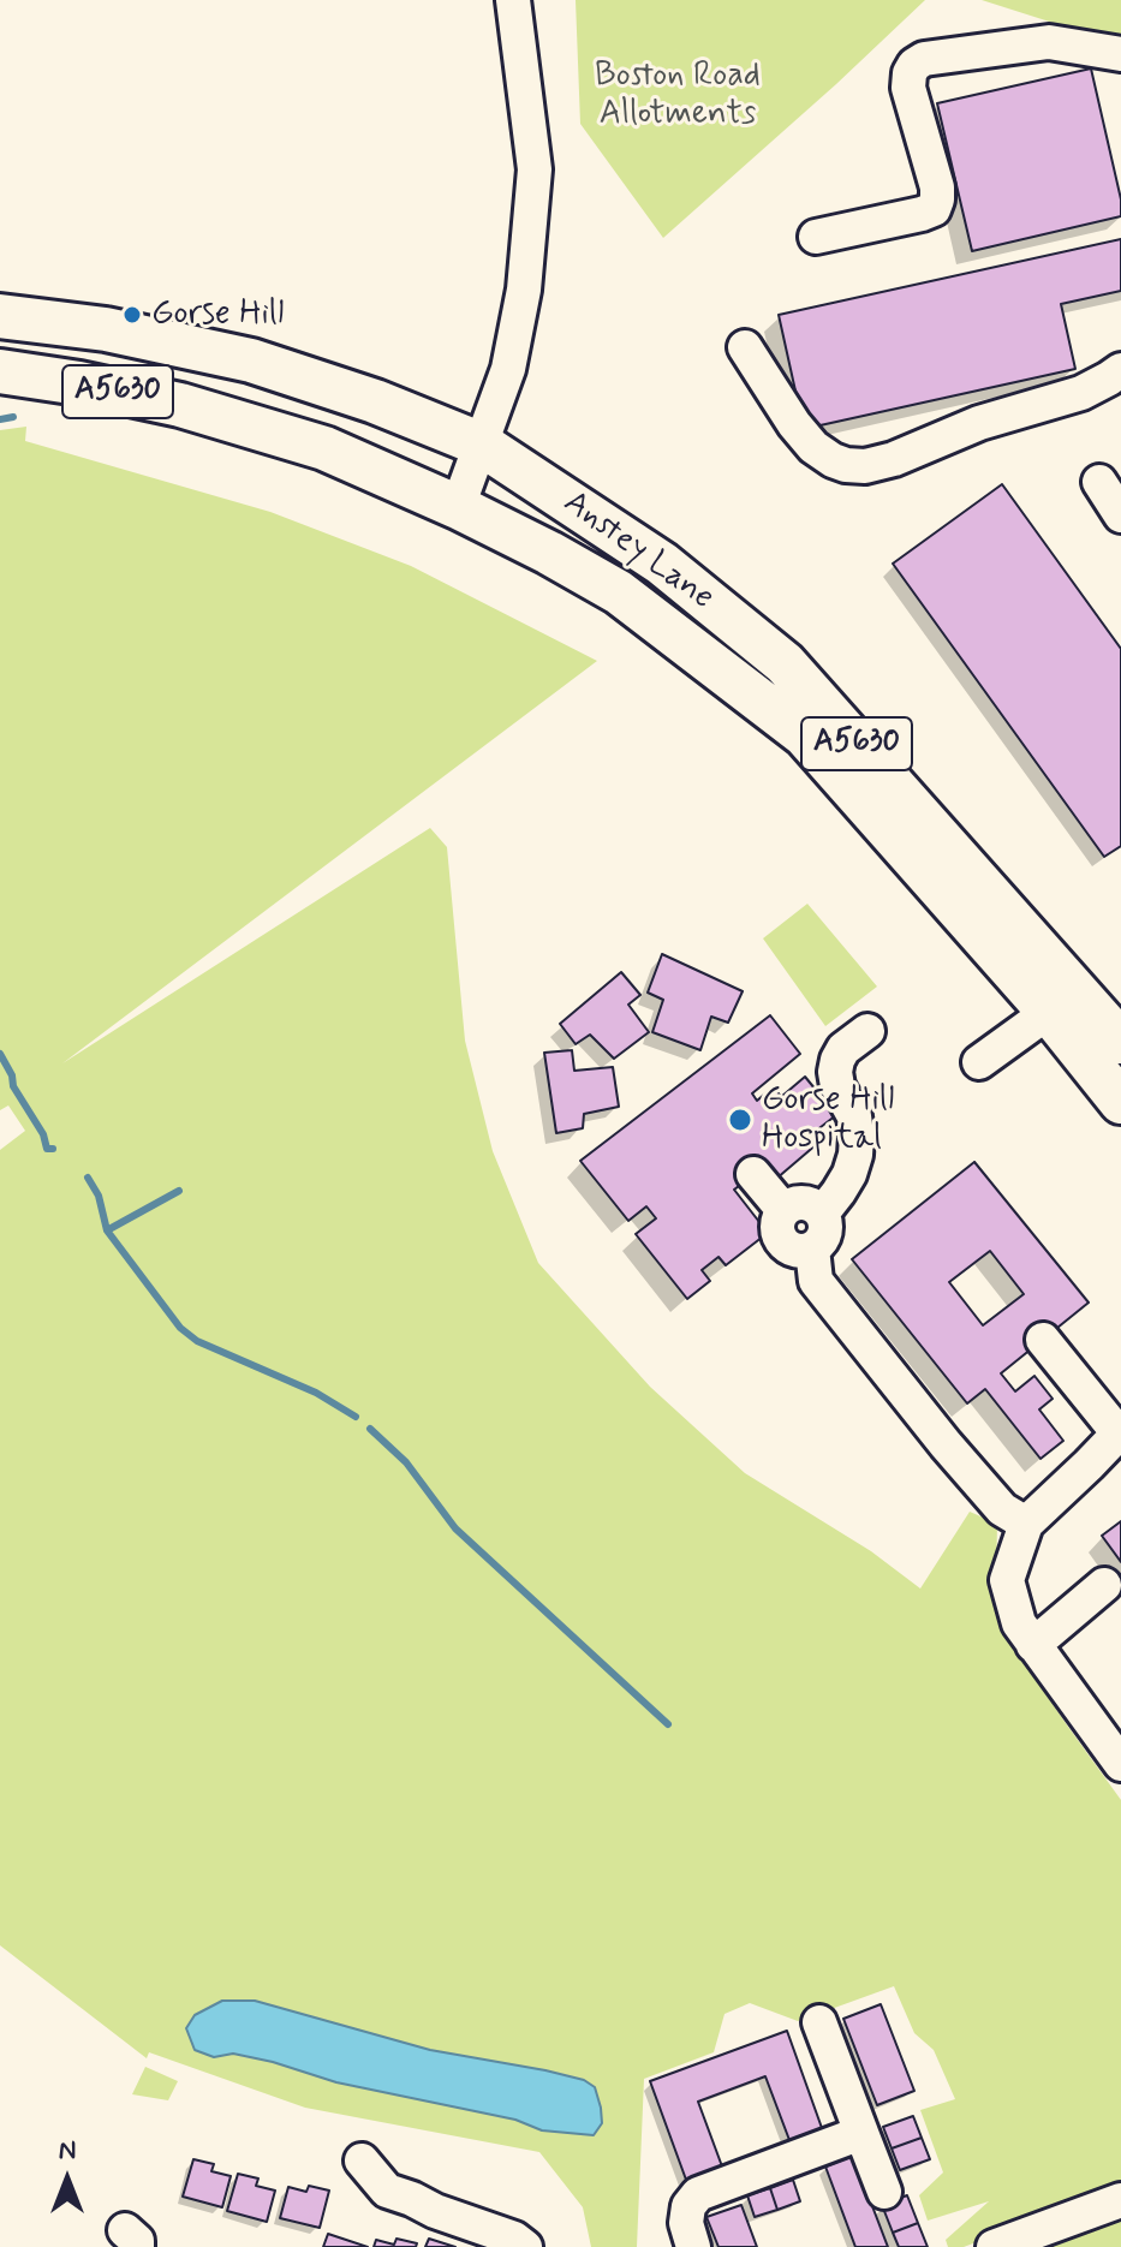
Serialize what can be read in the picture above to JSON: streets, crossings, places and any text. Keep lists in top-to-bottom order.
{
  "streets": {
    "main road": ["A5630", "Anstey Lane"]
  },
  "crossings": [
    ["A5630", "Anstey Lane"]
  ],
  "parks": ["Boston Road Allotments"],
  "places": ["Gorse Hill", "Gorse Hill Hospital"],
  "north": "top"
}
